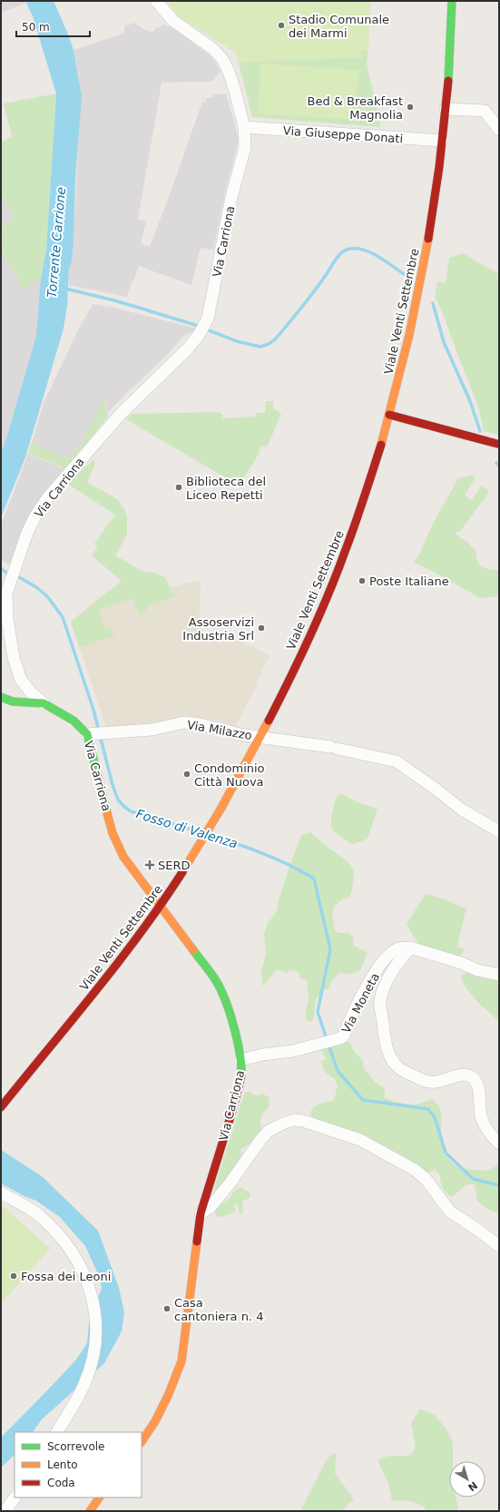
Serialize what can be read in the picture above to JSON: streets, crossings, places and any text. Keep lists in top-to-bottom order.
{
  "streets": {
    "main road": ["Via Carriona", "Viale Venti Settembre"],
    "street": ["Via Giuseppe Donati", "Via Milazzo", "Via Moneta"]
  },
  "crossings": [
    ["Via Giuseppe Donati", "Via Carriona"],
    ["Via Giuseppe Donati", "Viale Venti Settembre"],
    ["Via Carriona", "Viale Venti Settembre"],
    ["Via Carriona", "Via Milazzo"],
    ["Via Carriona", "Via Moneta"],
    ["Viale Venti Settembre", "Via Milazzo"]
  ],
  "water": ["Torrente Carrione", "Fosso di Valenza"],
  "places": {
    "other": [
      "Stadio Comunale dei Marmi",
      "Bed & Breakfast Magnolia",
      "Biblioteca del Liceo Repetti",
      "Poste Italiane",
      "Assoservizi Industria Srl",
      "Condominio Città Nuova",
      "Fossa dei Leoni",
      "Casa cantoniera n. 4"
    ],
    "health": ["SERD"]
  },
  "legend": ["Scorrevole", "Lento", "Coda"],
  "scale_bar": "50 m",
  "north": "bottom right"
}
